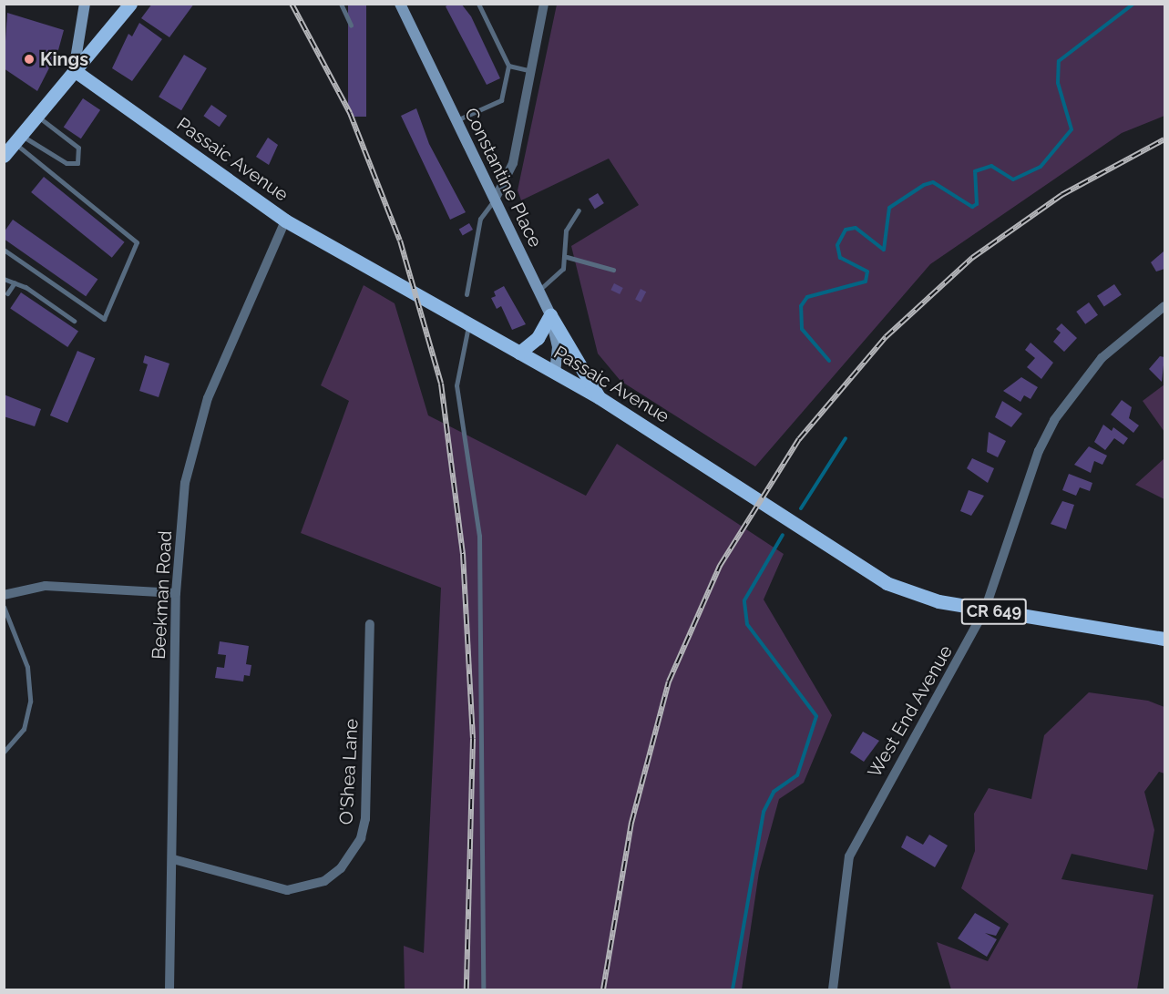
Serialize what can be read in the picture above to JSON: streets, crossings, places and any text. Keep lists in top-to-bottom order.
{
  "streets": {
    "main road": ["Passaic Avenue", "CR 649"],
    "street": [
      "Constantine Place",
      "Beekman Road",
      "West End Avenue",
      "O'Shea Lane"
    ]
  },
  "crossings": [
    ["Passaic Avenue", "Constantine Place"],
    ["Passaic Avenue", "Beekman Road"],
    ["Passaic Avenue", "West End Avenue"],
    ["Beekman Road", "O'Shea Lane"]
  ],
  "places": ["Kings"]
}
